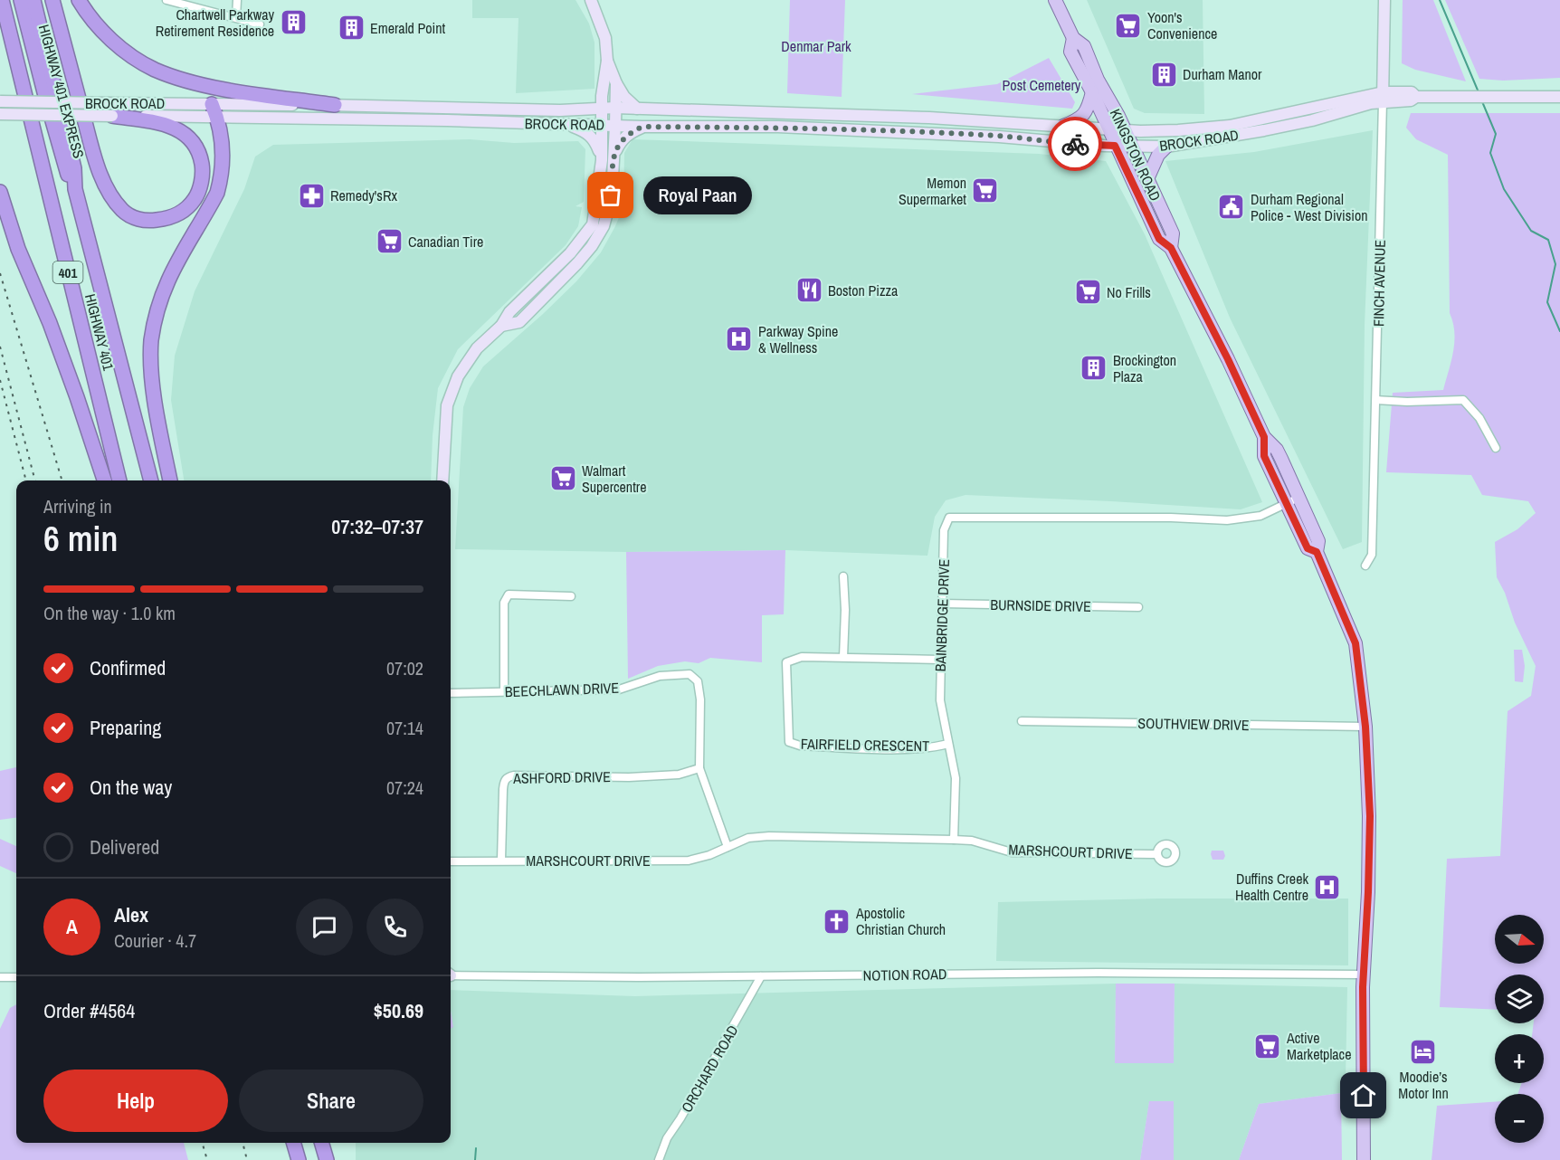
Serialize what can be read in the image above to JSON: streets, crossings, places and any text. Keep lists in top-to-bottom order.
{
  "streets": {
    "highway": ["HIGHWAY 401 EXPRESS", "401", "HIGHWAY 401"],
    "main road": ["BROCK ROAD", "KINGSTON ROAD", "FINCH AVENUE"],
    "street": [
      "BURNSIDE DRIVE",
      "BAINBRIDGE DRIVE",
      "BEECHLAWN DRIVE",
      "SOUTHVIEW DRIVE",
      "FAIRFIELD CRESCENT",
      "ASHFORD DRIVE",
      "MARSHCOURT DRIVE",
      "NOTION ROAD",
      "ORCHARD ROAD"
    ]
  },
  "crossings": [
    ["HIGHWAY 401 EXPRESS", "401"],
    ["HIGHWAY 401 EXPRESS", "HIGHWAY 401"],
    ["BROCK ROAD", "KINGSTON ROAD"],
    ["BROCK ROAD", "FINCH AVENUE"],
    ["KINGSTON ROAD", "BAINBRIDGE DRIVE"],
    ["KINGSTON ROAD", "SOUTHVIEW DRIVE"],
    ["KINGSTON ROAD", "NOTION ROAD"],
    ["401", "HIGHWAY 401"],
    ["BURNSIDE DRIVE", "BAINBRIDGE DRIVE"],
    ["BAINBRIDGE DRIVE", "FAIRFIELD CRESCENT"],
    ["BAINBRIDGE DRIVE", "MARSHCOURT DRIVE"],
    ["BEECHLAWN DRIVE", "ASHFORD DRIVE"],
    ["BEECHLAWN DRIVE", "MARSHCOURT DRIVE"],
    ["ASHFORD DRIVE", "MARSHCOURT DRIVE"],
    ["NOTION ROAD", "ORCHARD ROAD"]
  ],
  "parks": ["Denmar Park", "Post Cemetery"],
  "places": {
    "building": [
      "Chartwell Parkway Retirement Residence",
      "Emerald Point",
      "Durham Manor",
      "Brockington Plaza"
    ],
    "supermarket": [
      "Yoon's Convenience",
      "Memon Supermarket",
      "Canadian Tire",
      "No Frills",
      "Walmart Supercentre",
      "Active Marketplace"
    ],
    "pharmacy": ["Remedy'sRx"],
    "other": ["Royal Paan"],
    "public building": ["Durham Regional Police - West Division"],
    "restaurant": ["Boston Pizza"],
    "hospital": ["Parkway Spine & Wellness", "Duffins Creek Health Centre"],
    "church": ["Apostolic Christian Church"],
    "hotel": ["Moodie’s Motor Inn"]
  },
  "north": "right",
  "page": {
    "bubble": "Royal Paan",
    "heading": ["6 min", "Arriving in", "07:32–07:37"],
    "panel": [
      "Alex",
      "Courier · 4.7",
      "Order #4564",
      "$50.69"
    ],
    "bar": "On the way · 1.0 km",
    "list": [
      ["Confirmed", "07:02"],
      ["Preparing", "07:14"],
      ["On the way", "07:24"],
      "Delivered"
    ],
    "round": "A",
    "map_buttons": ["+", "−"],
    "buttons": ["Help", "Share"]
  }
}
